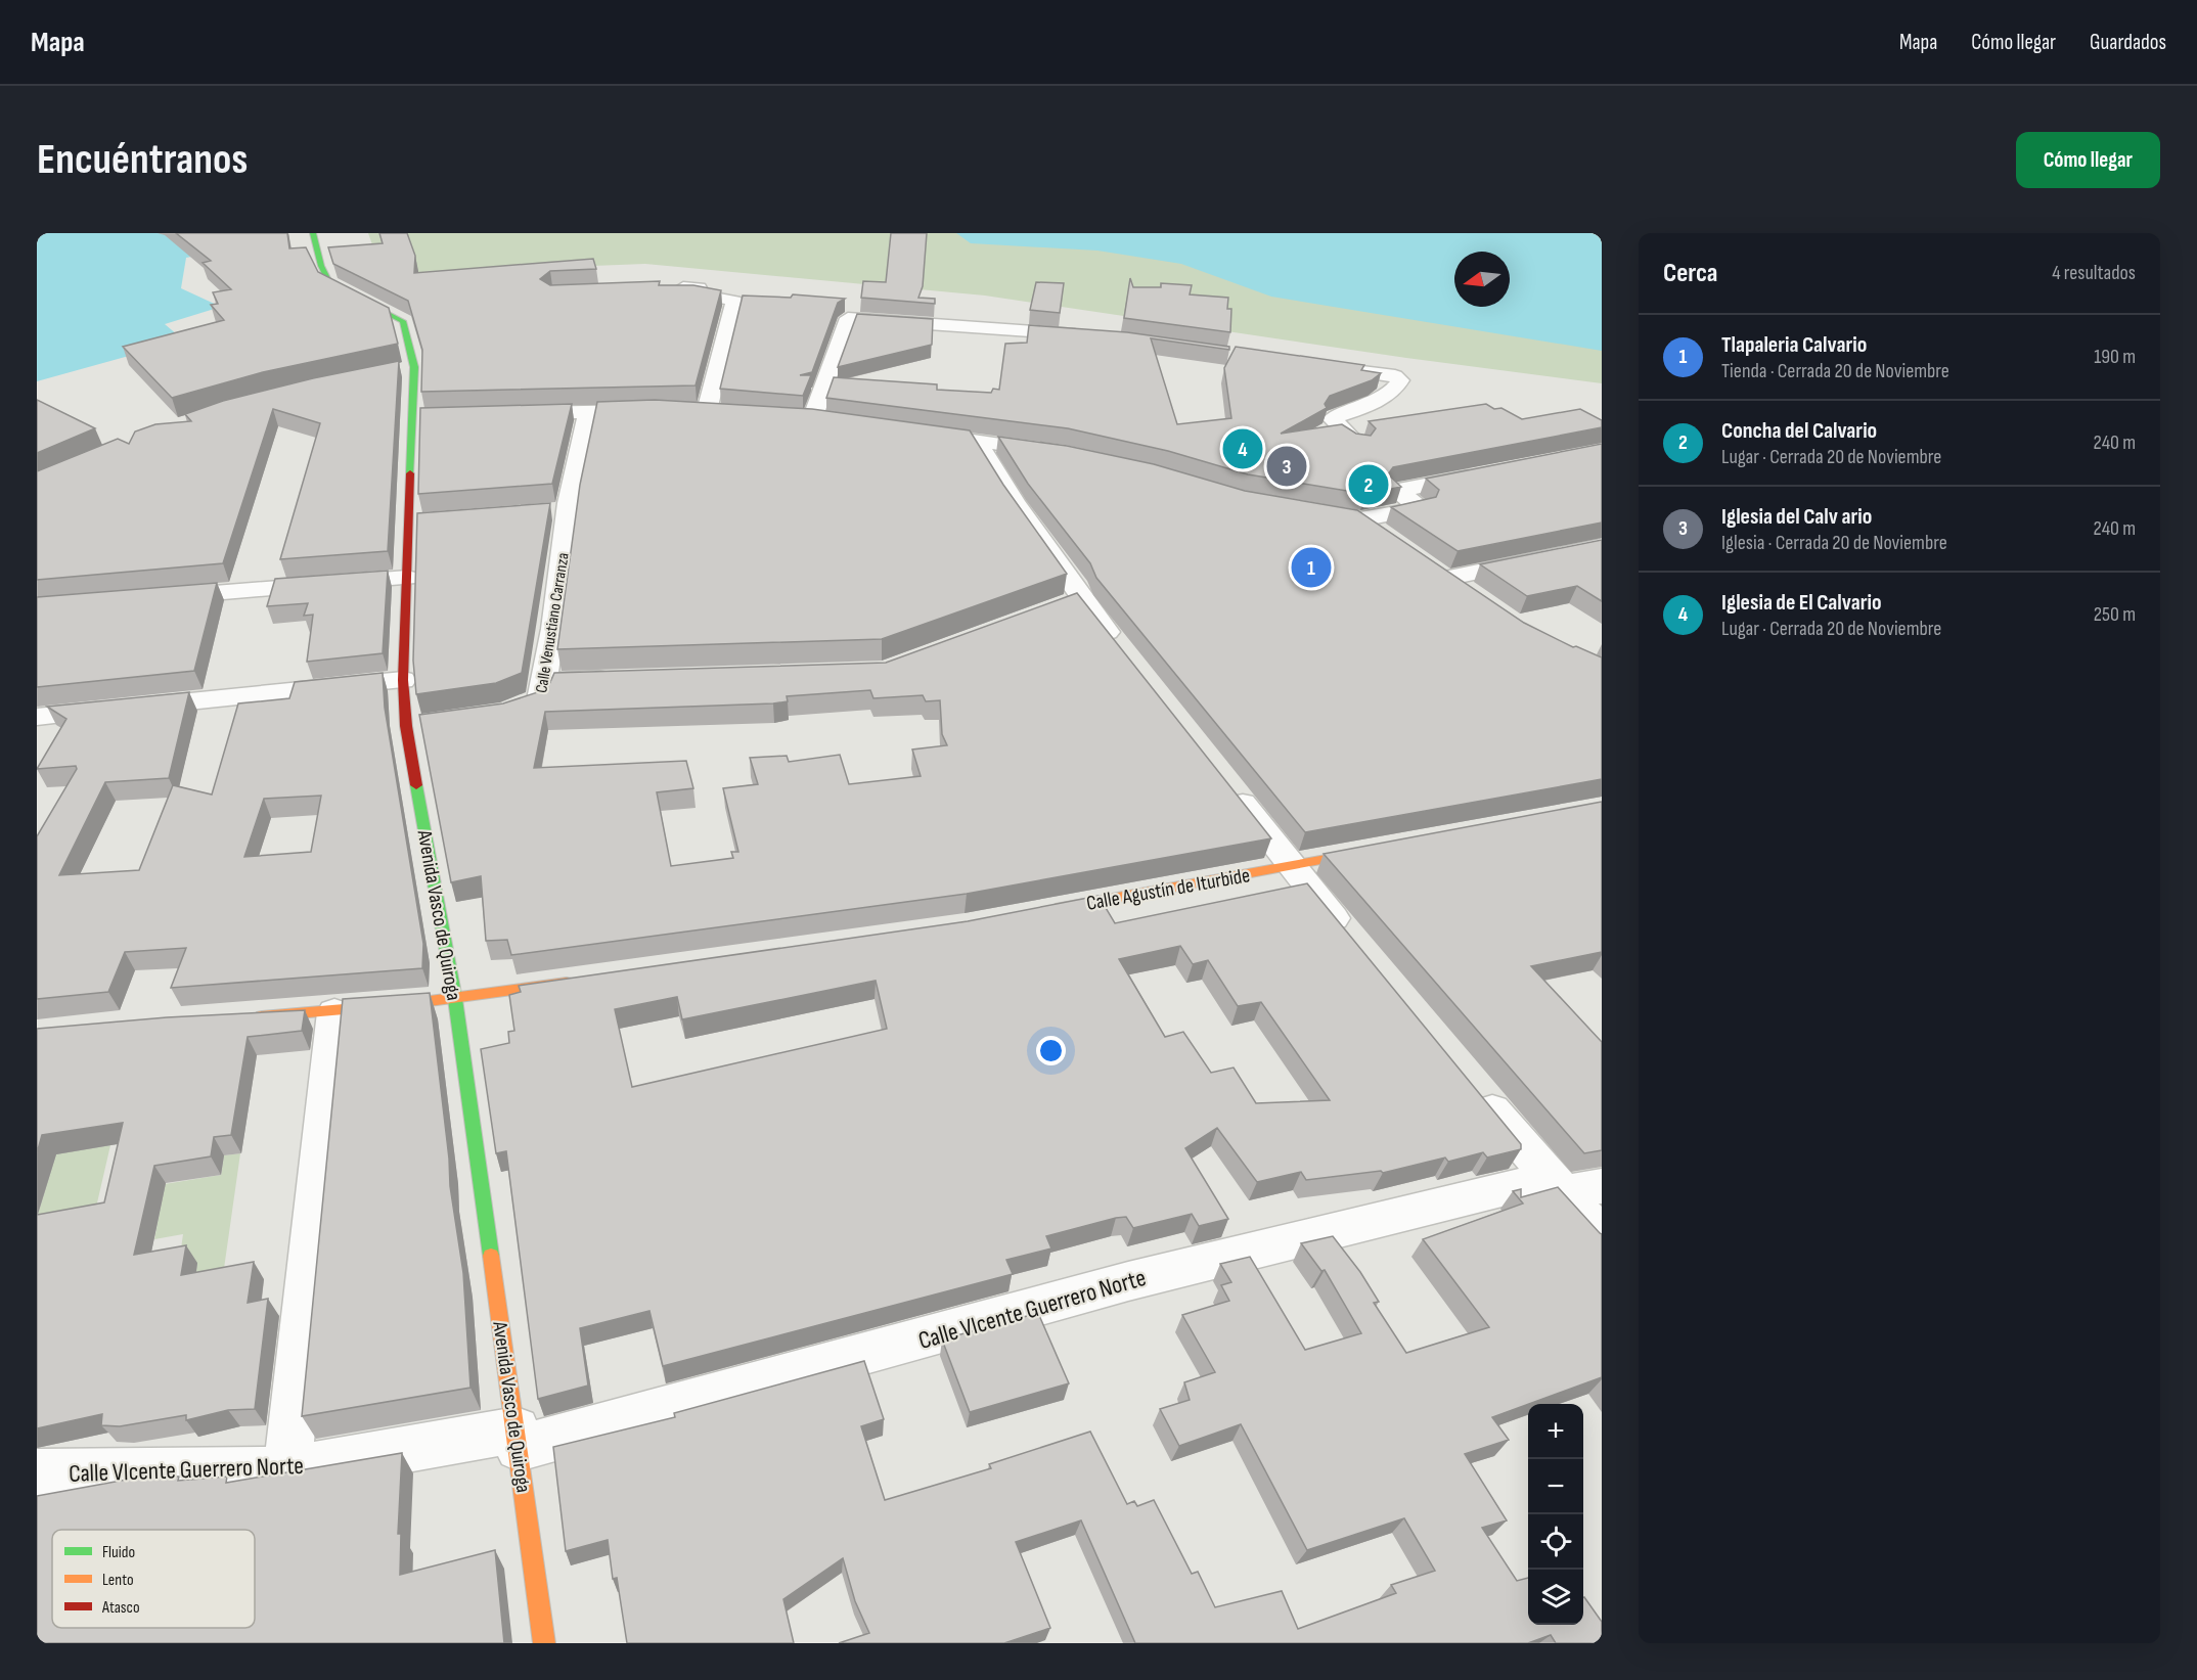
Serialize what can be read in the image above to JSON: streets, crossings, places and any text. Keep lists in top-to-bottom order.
{
  "streets": {
    "street": [
      "Calle Venustiano Carranza",
      "Calle Agustín de Iturbide",
      "Avenida Vasco de Quiroga",
      "Calle VIcente Guerrero Norte"
    ]
  },
  "crossings": [
    ["Avenida Vasco de Quiroga", "Calle VIcente Guerrero Norte"]
  ],
  "legend": ["Fluido", "Lento", "Atasco"],
  "north": "left",
  "page": {
    "header": "Mapa",
    "nav": ["Mapa", "Cómo llegar", "Guardados"],
    "buttons": "Cómo llegar",
    "title": "Encuéntranos",
    "heading": ["Cerca", "4 resultados"],
    "list": [
      {
        "mark": "1",
        "name": "Tlapaleria Calvario",
        "note": "Tienda · Cerrada 20 de Noviembre",
        "value": "190 m"
      },
      {
        "mark": "2",
        "name": "Concha del Calvario",
        "note": "Lugar · Cerrada 20 de Noviembre",
        "value": "240 m"
      },
      {
        "mark": "3",
        "name": "Iglesia del Calv ario",
        "note": "Iglesia · Cerrada 20 de Noviembre",
        "value": "240 m"
      },
      {
        "mark": "4",
        "name": "Iglesia de El Calvario",
        "note": "Lugar · Cerrada 20 de Noviembre",
        "value": "250 m"
      }
    ],
    "pins": [
      "4",
      "3",
      "2",
      "1"
    ],
    "map_buttons": ["+", "−"]
  }
}
